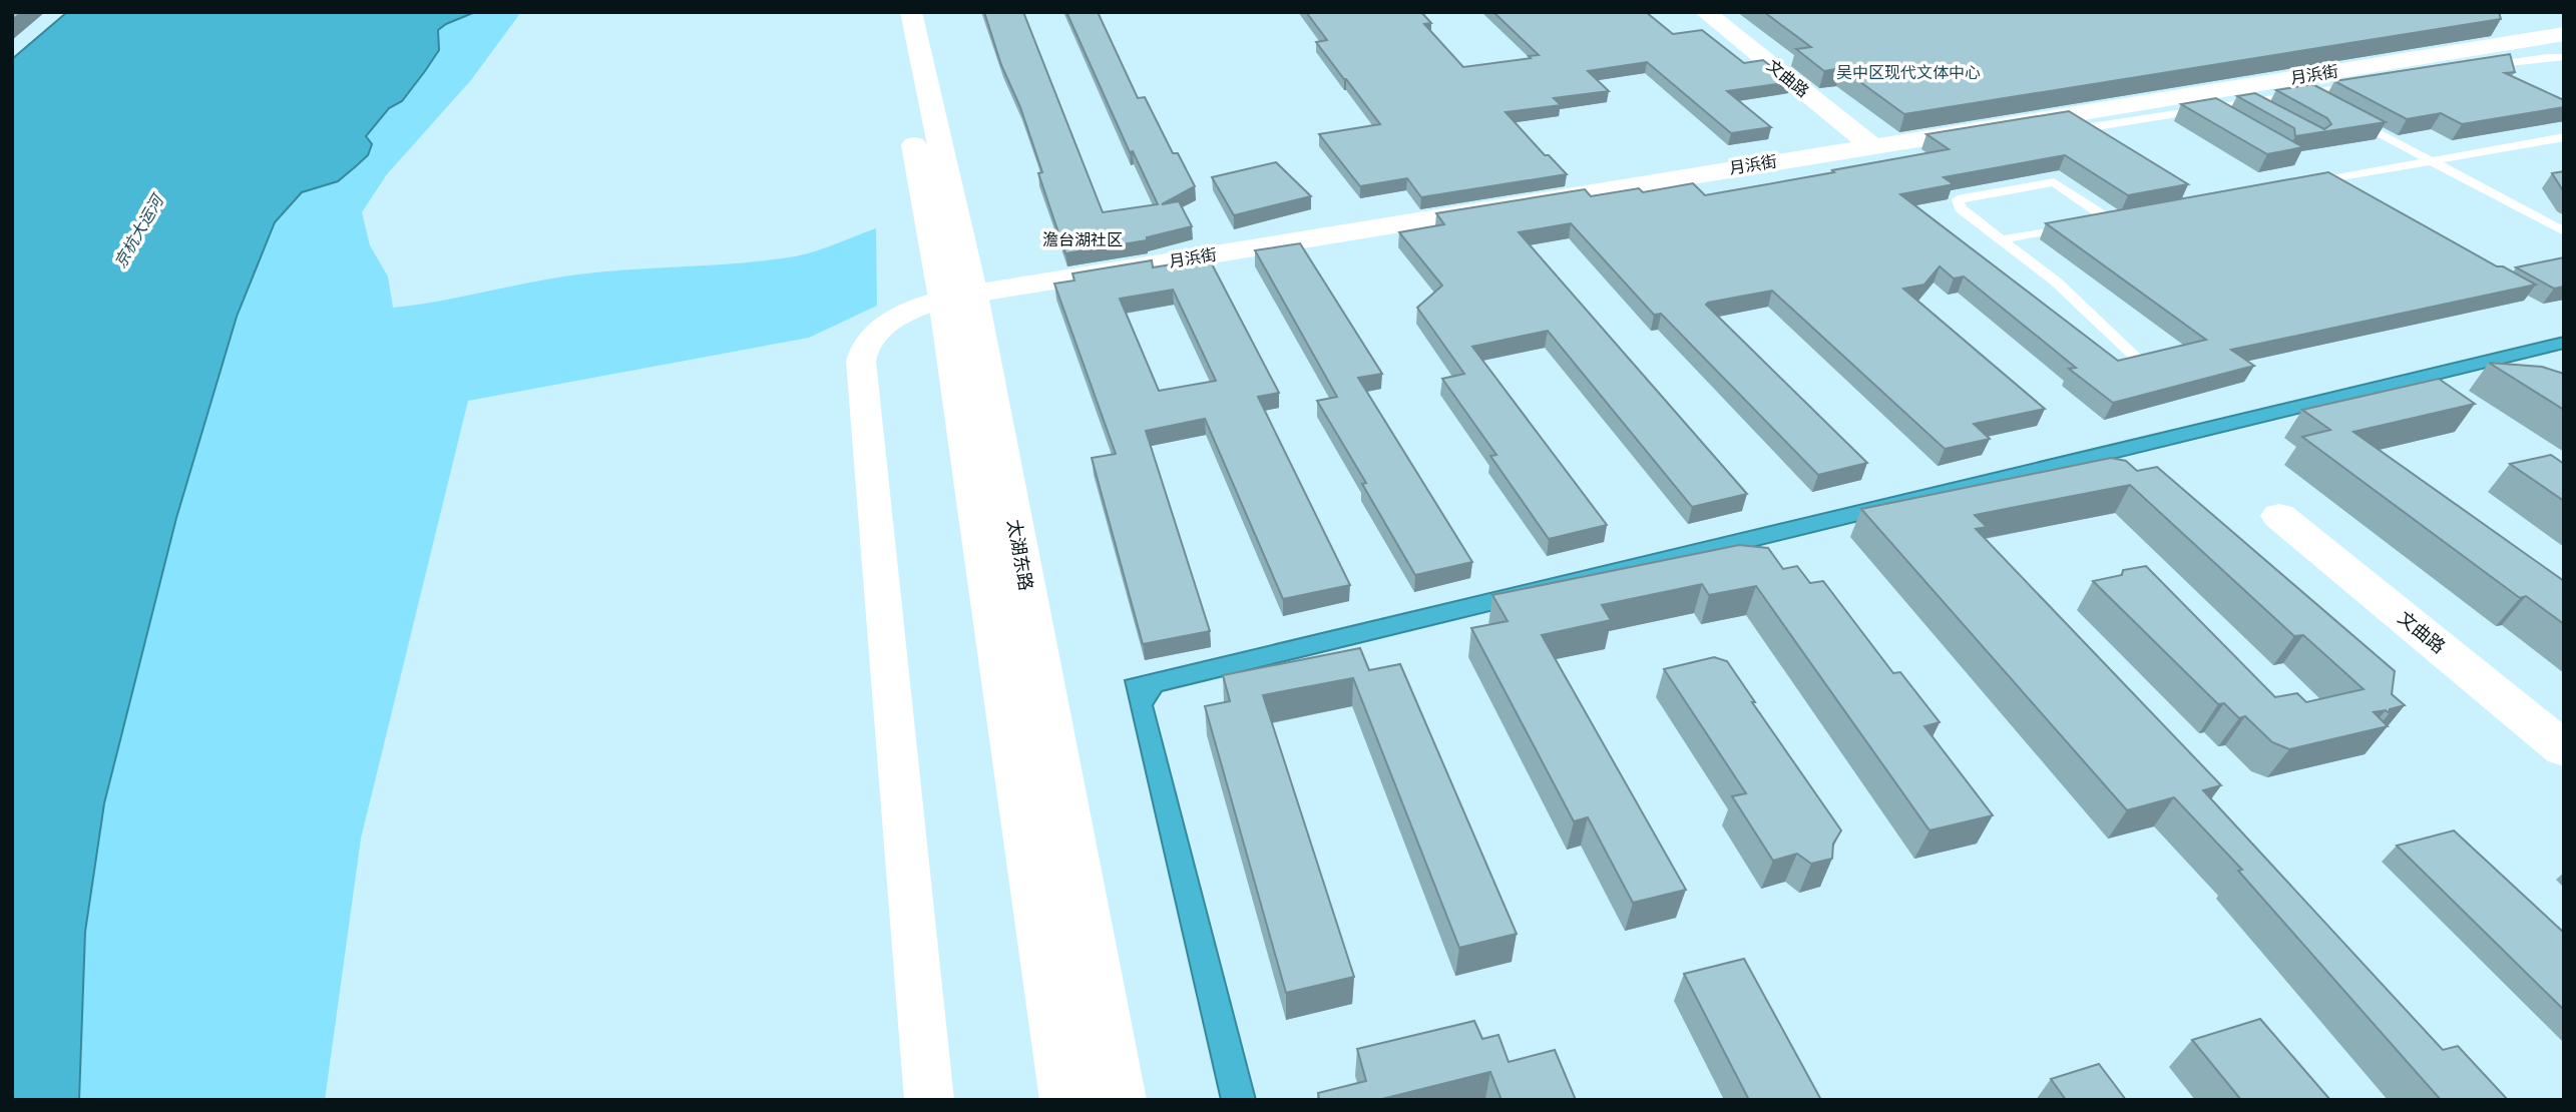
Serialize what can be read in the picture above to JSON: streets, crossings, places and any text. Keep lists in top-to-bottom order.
{
  "streets": {
    "main road": ["月浜街", "文曲路", "太湖东路"]
  },
  "crossings": [
    ["月浜街", "文曲路"],
    ["月浜街", "太湖东路"]
  ],
  "districts": ["澹台湖社区"],
  "water": ["京杭大运河"],
  "parks": ["吴中区现代文体中心"]
}
